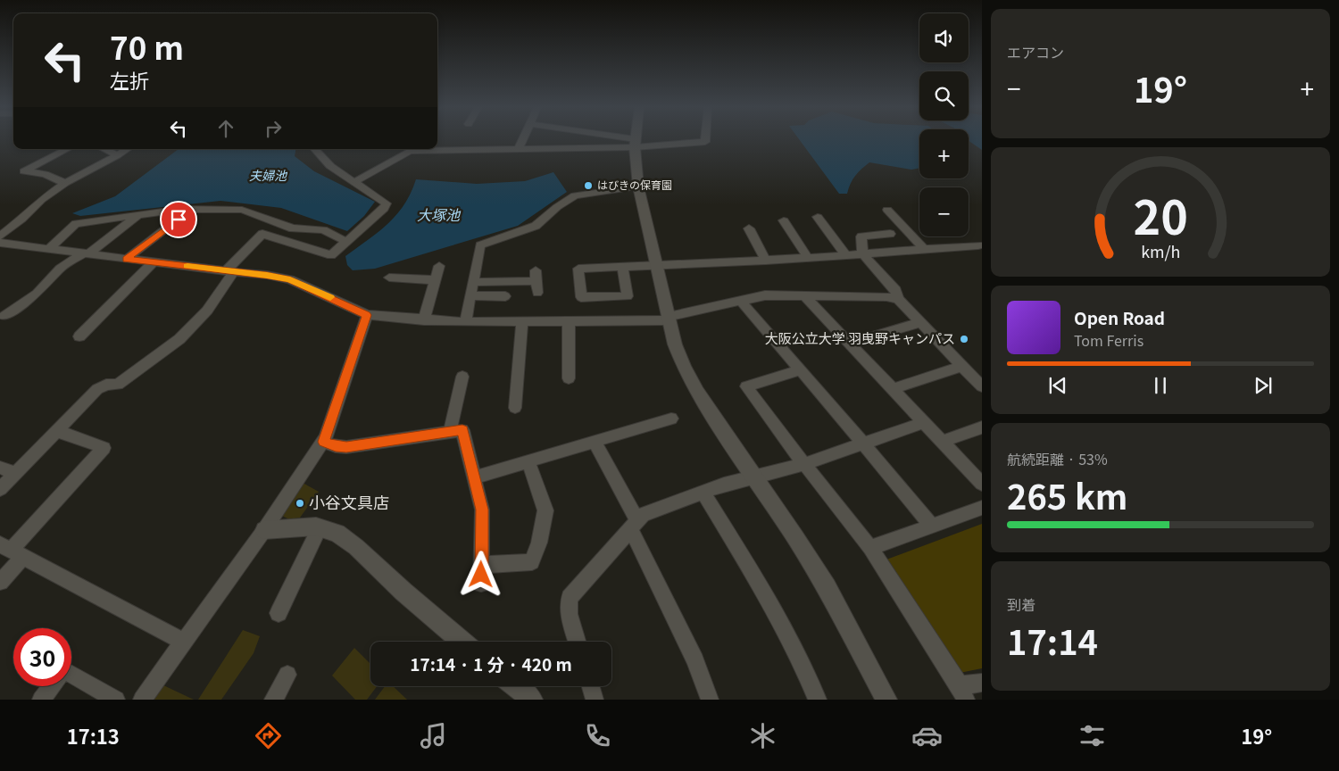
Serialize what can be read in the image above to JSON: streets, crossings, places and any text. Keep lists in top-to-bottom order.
{
  "water": ["夫婦池", "大塚池"],
  "places": ["はびきの保育園", "大阪公立大学 羽曳野キャンパス", "小谷文具店"],
  "page": {
    "tile": [
      "エアコン",
      ["航続距離 · 53%", "265 km"],
      ["到着", "17:14"]
    ],
    "map_buttons": ["+", "−"],
    "turn": ["70 m", "左折"],
    "heat": ["−", "19°", "+"],
    "song": ["Open Road", "Tom Ferris"],
    "limit": "30",
    "trip": "17:14 · 1 分 · 420 m",
    "tabs": ["17:13", "19°"],
    "gauge": ["20", "km/h"]
  }
}
